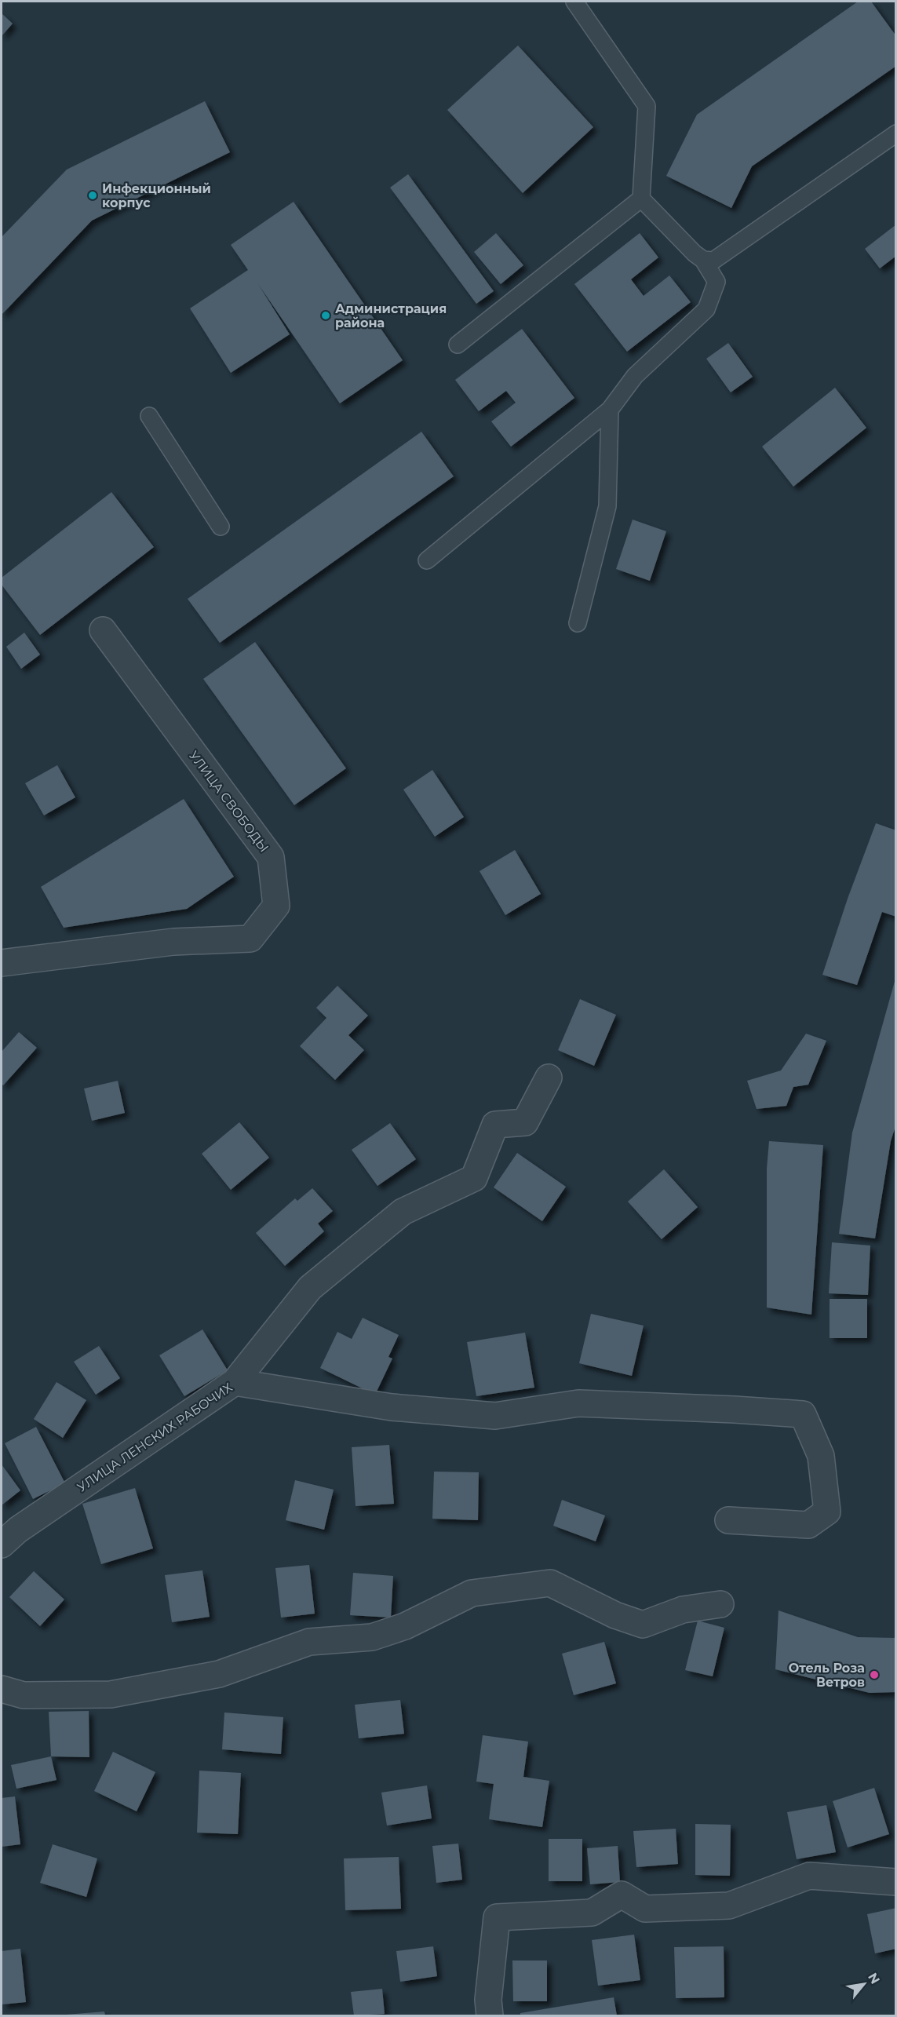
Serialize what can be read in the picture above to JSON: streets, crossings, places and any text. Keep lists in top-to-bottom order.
{
  "streets": {
    "street": ["УЛИЦА СВОБОДЫ", "УЛИЦА ЛЕНСКИХ РАБОЧИХ"]
  },
  "places": ["Инфекционный корпус", "Администрация района", "Отель Роза Ветров"],
  "north": "top right"
}
